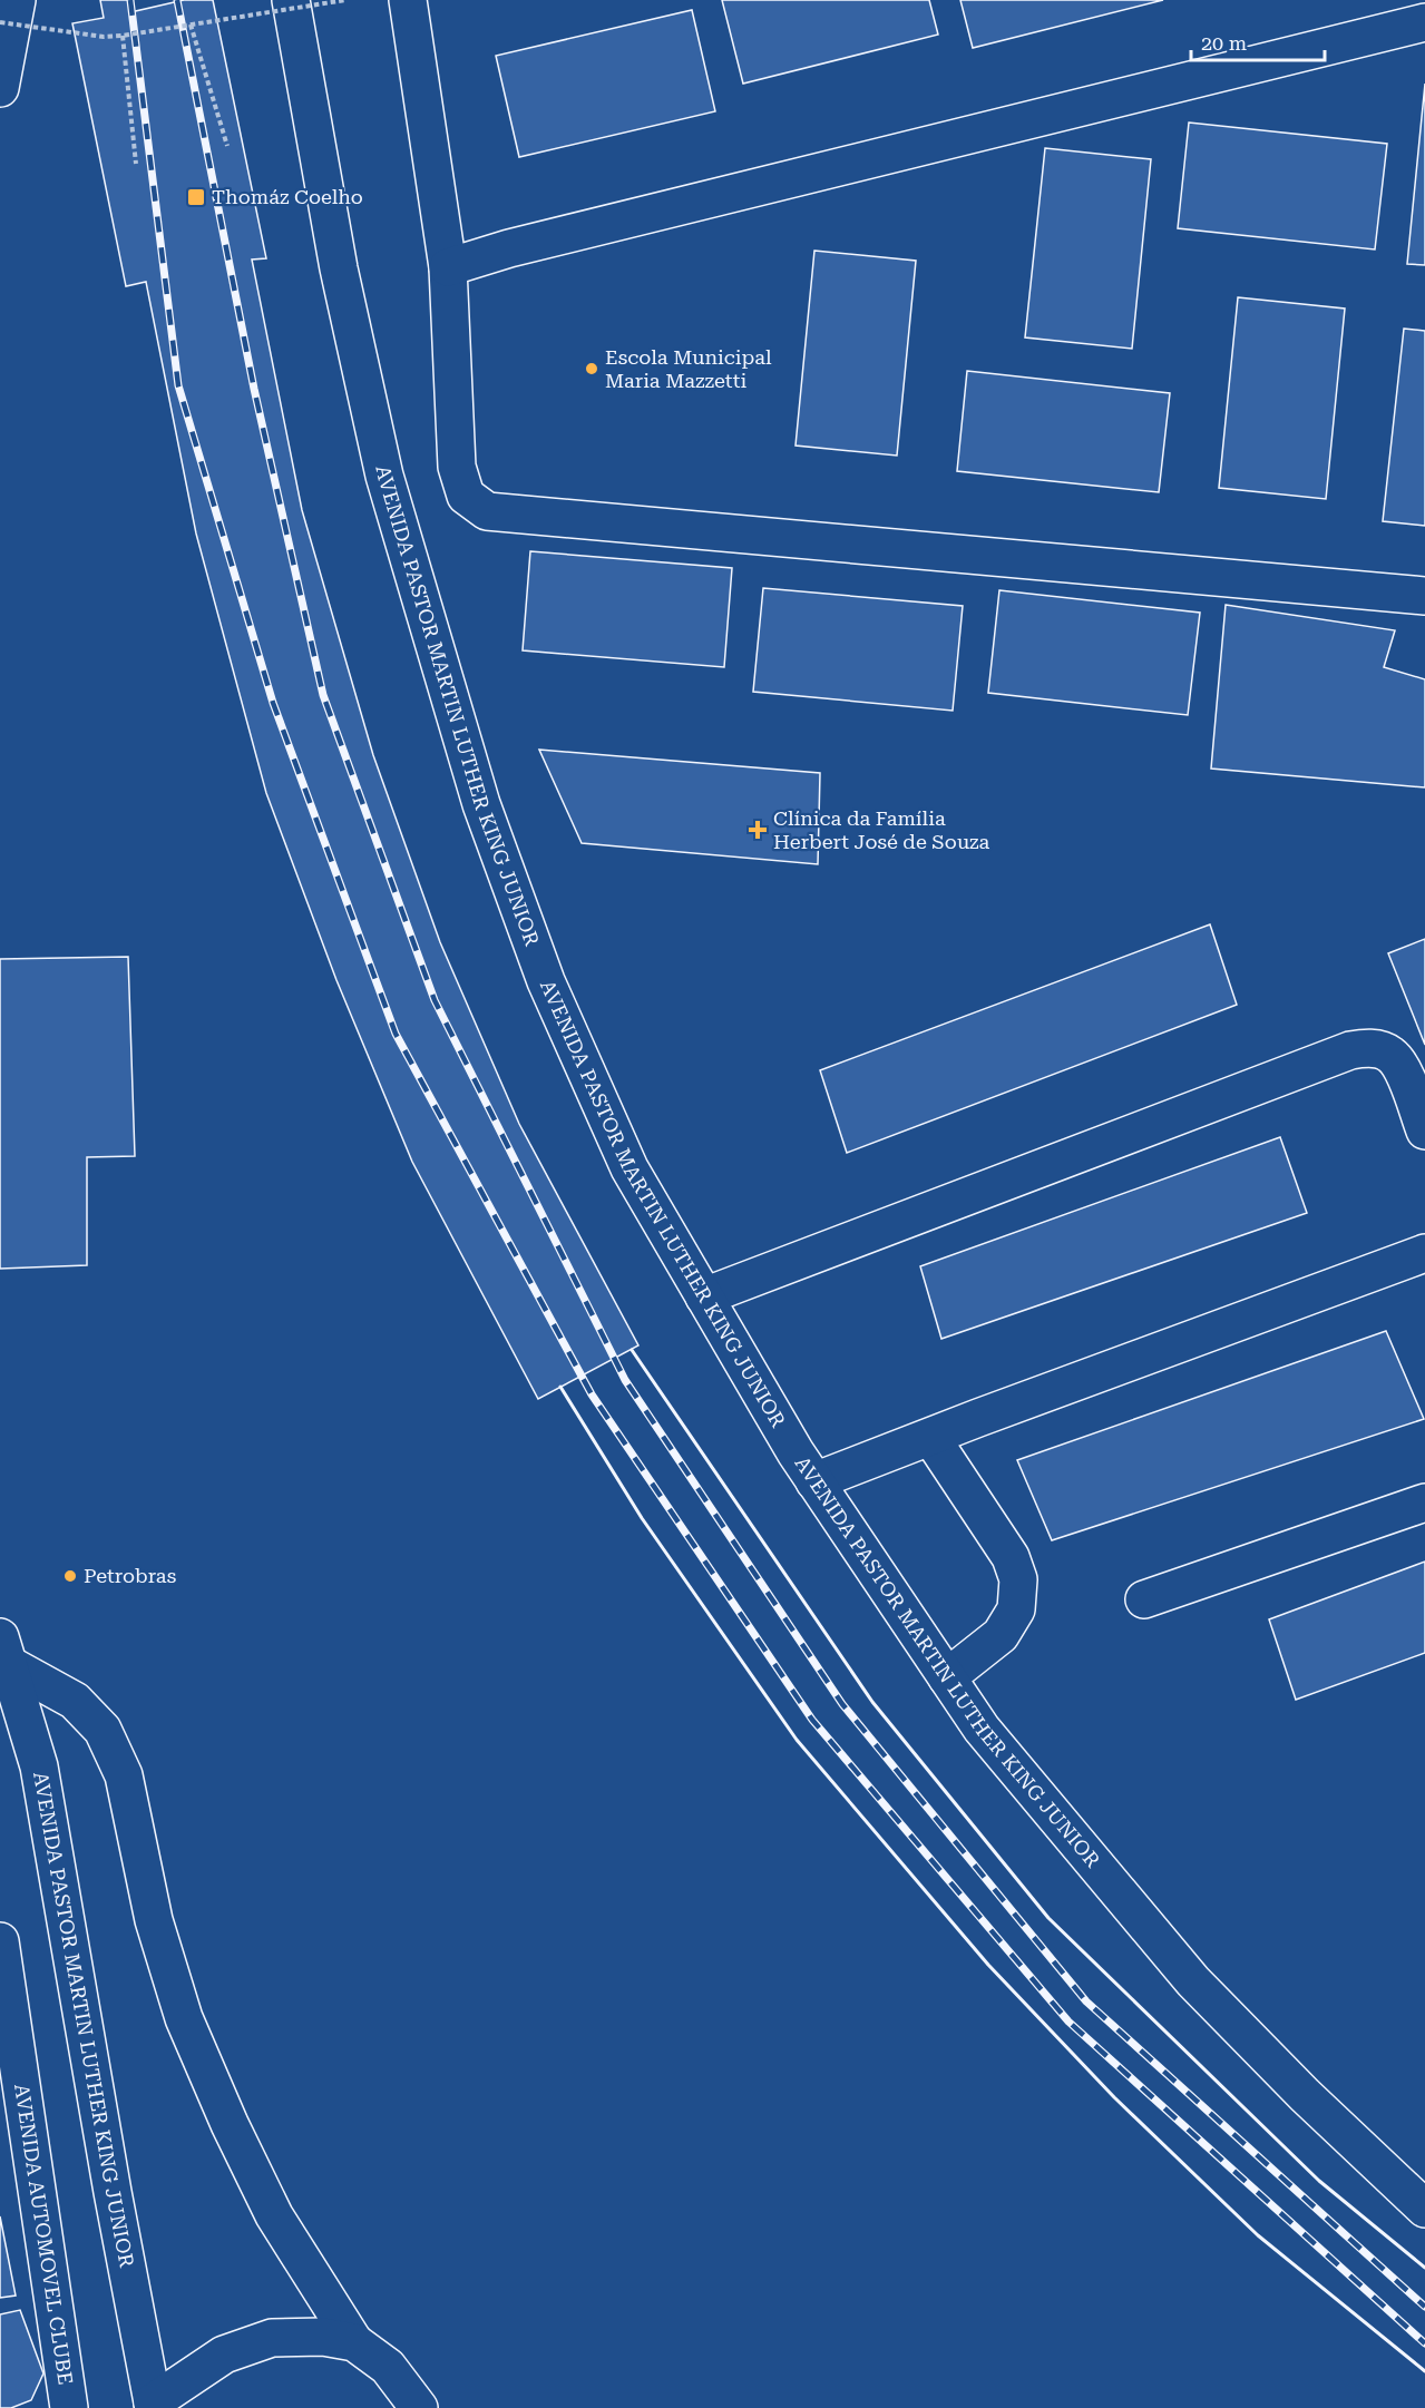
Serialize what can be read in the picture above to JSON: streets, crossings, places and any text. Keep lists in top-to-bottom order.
{
  "streets": {
    "street": ["AVENIDA PASTOR MARTIN LUTHER KING JUNIOR", "AVENIDA AUTOMOVEL CLUBE"]
  },
  "places": {
    "transit": ["Thomáz Coelho"],
    "other": ["Escola Municipal Maria Mazzetti", "Petrobras"],
    "health": ["Clínica da Família Herbert José de Souza"]
  },
  "scale_bar": "20 m"
}
